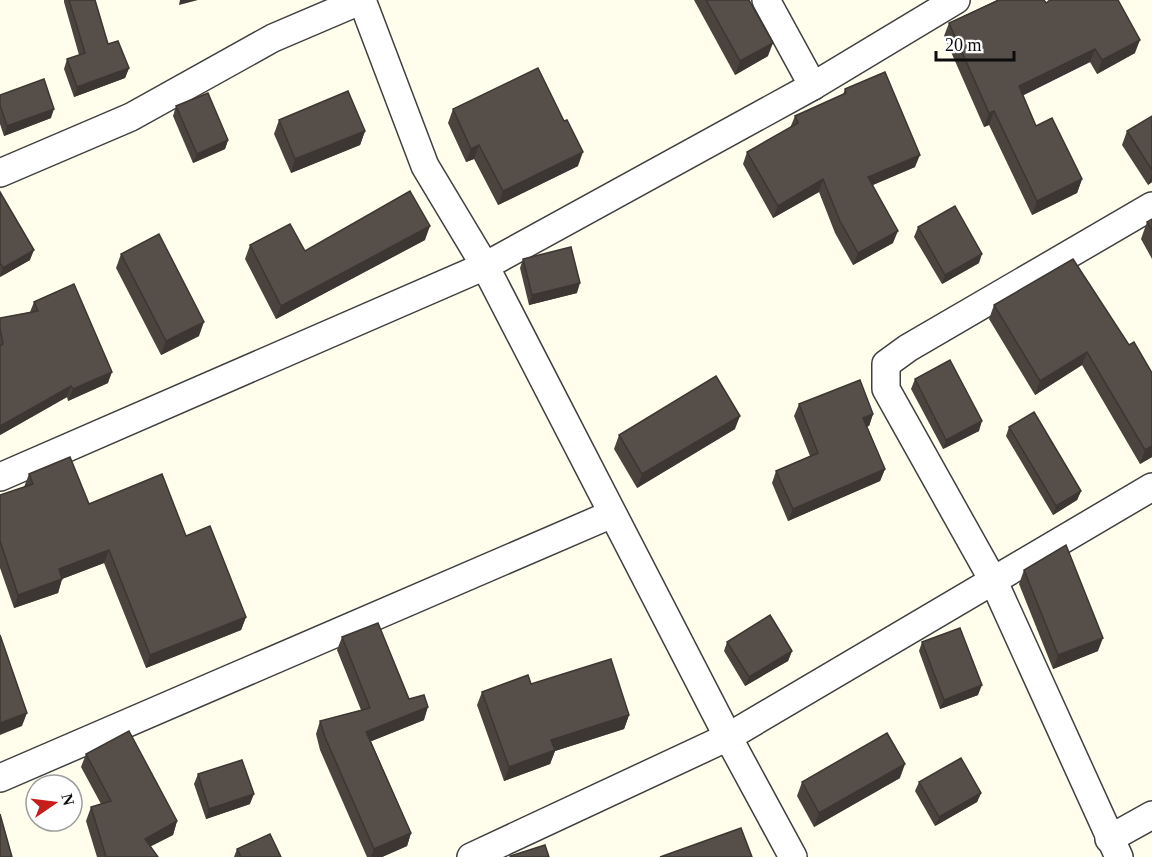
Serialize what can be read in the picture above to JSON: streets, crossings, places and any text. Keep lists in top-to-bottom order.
{
  "scale_bar": "20 m",
  "north": "right"
}
